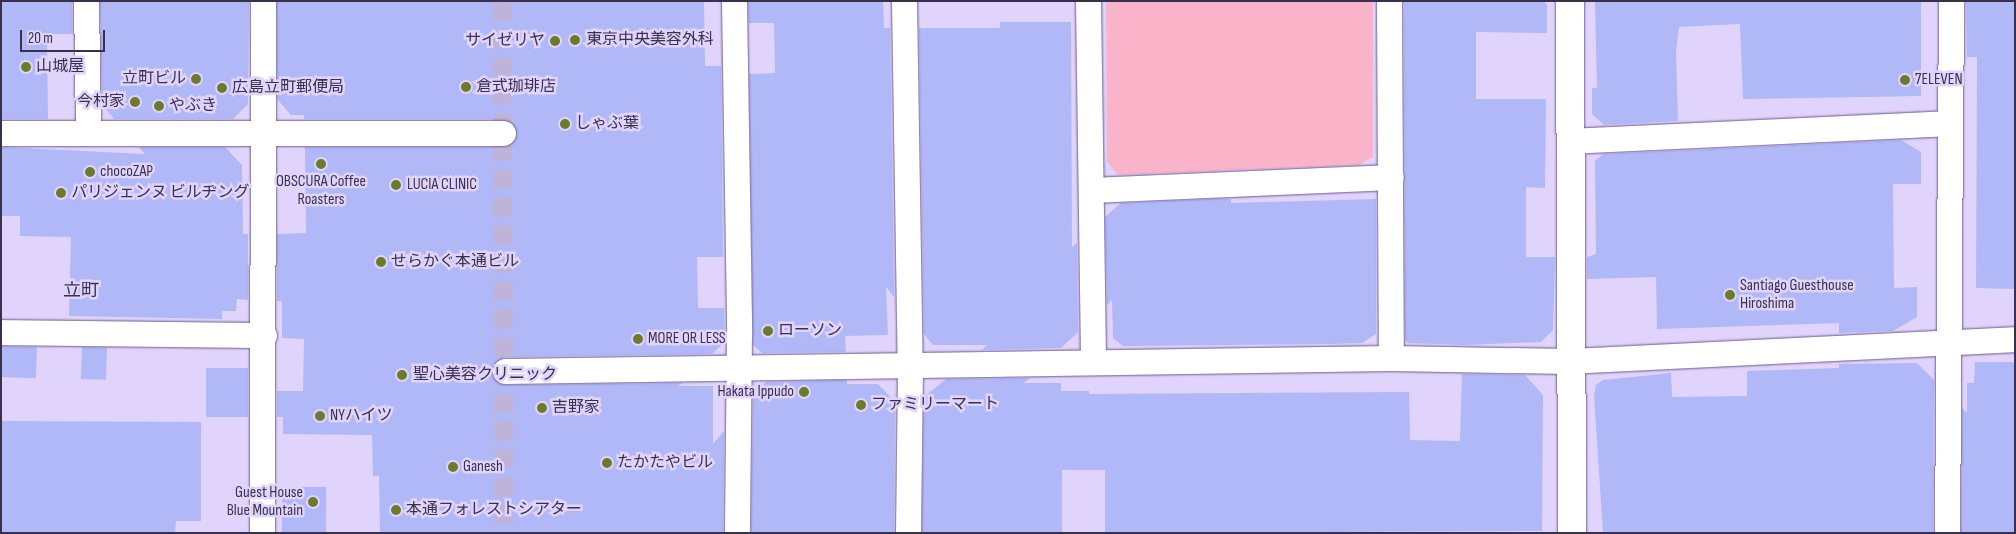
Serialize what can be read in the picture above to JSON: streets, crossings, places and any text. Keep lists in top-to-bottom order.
{
  "districts": ["立町"],
  "places": [
    "東京中央美容外科",
    "サイゼリヤ",
    "山城屋",
    "立町ビル",
    "7ELEVEN",
    "倉式珈琲店",
    "広島立町郵便局",
    "今村家",
    "やぶき",
    "しゃぶ葉",
    "OBSCURA Coffee Roasters",
    "chocoZAP",
    "LUCIA CLINIC",
    "パリジェンヌ ビルヂング",
    "せらかぐ本通ビル",
    "Santiago Guesthouse Hiroshima",
    "ローソン",
    "MORE OR LESS",
    "聖心美容クリニック",
    "Hakata Ippudo",
    "ファミリーマート",
    "吉野家",
    "NYハイツ",
    "たかたやビル",
    "Ganesh",
    "Guest House Blue Mountain",
    "本通フォレストシアター"
  ],
  "scale_bar": "20 m"
}
